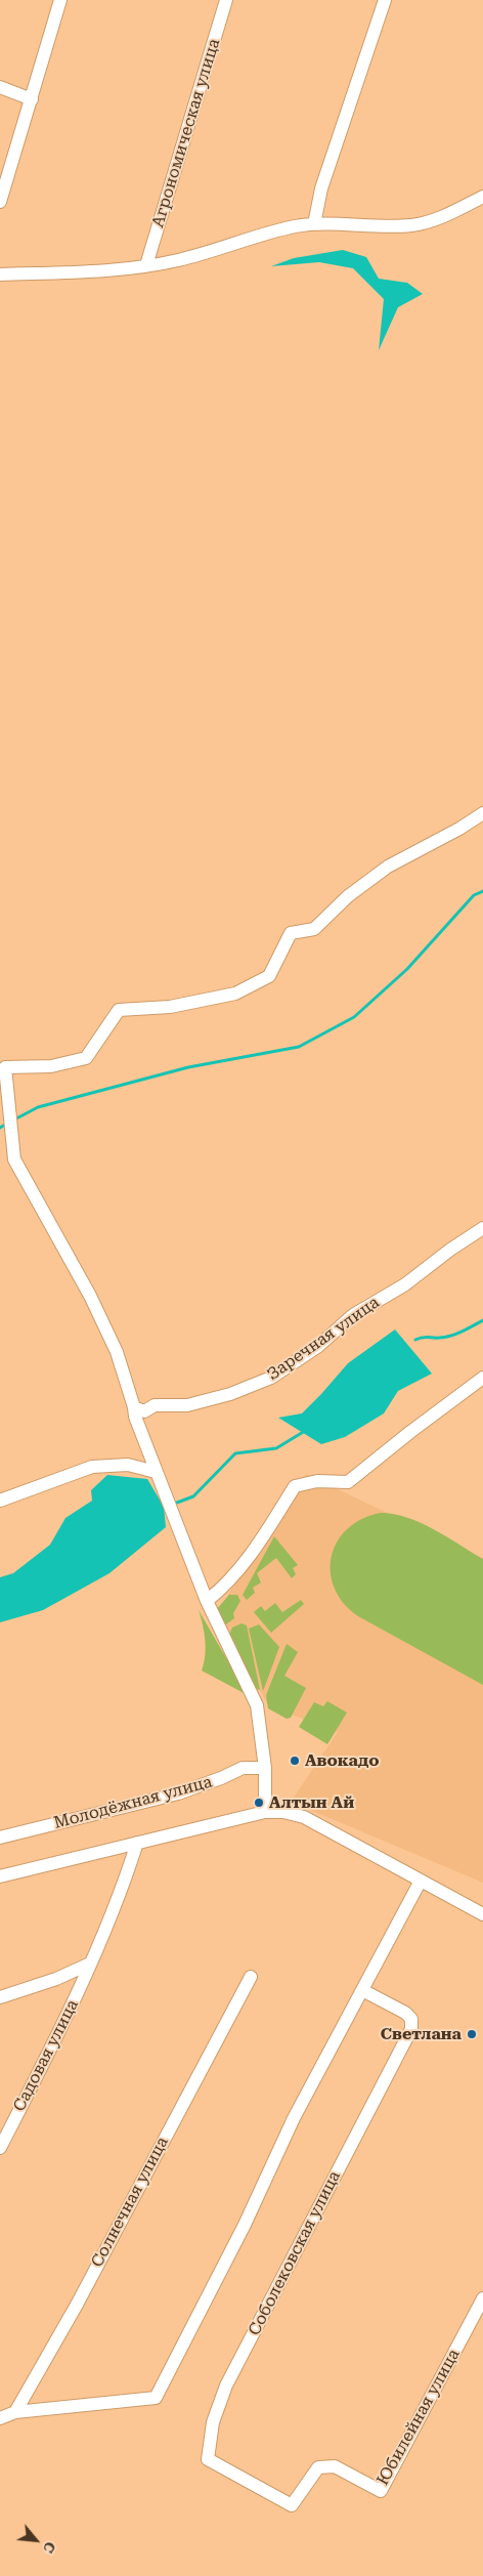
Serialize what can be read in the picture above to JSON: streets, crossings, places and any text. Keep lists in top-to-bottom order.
{
  "streets": {
    "street": [
      "Агрономическая улица",
      "Заречная улица",
      "Молодёжная улица",
      "Садовая улица",
      "Солнечная улица",
      "Соболековская улица",
      "Юбилейная улица"
    ]
  },
  "crossings": [
    ["Соболековская улица", "Юбилейная улица"]
  ],
  "places": ["Авокадо", "Алтын Ай", "Светлана"],
  "north": "bottom right"
}
